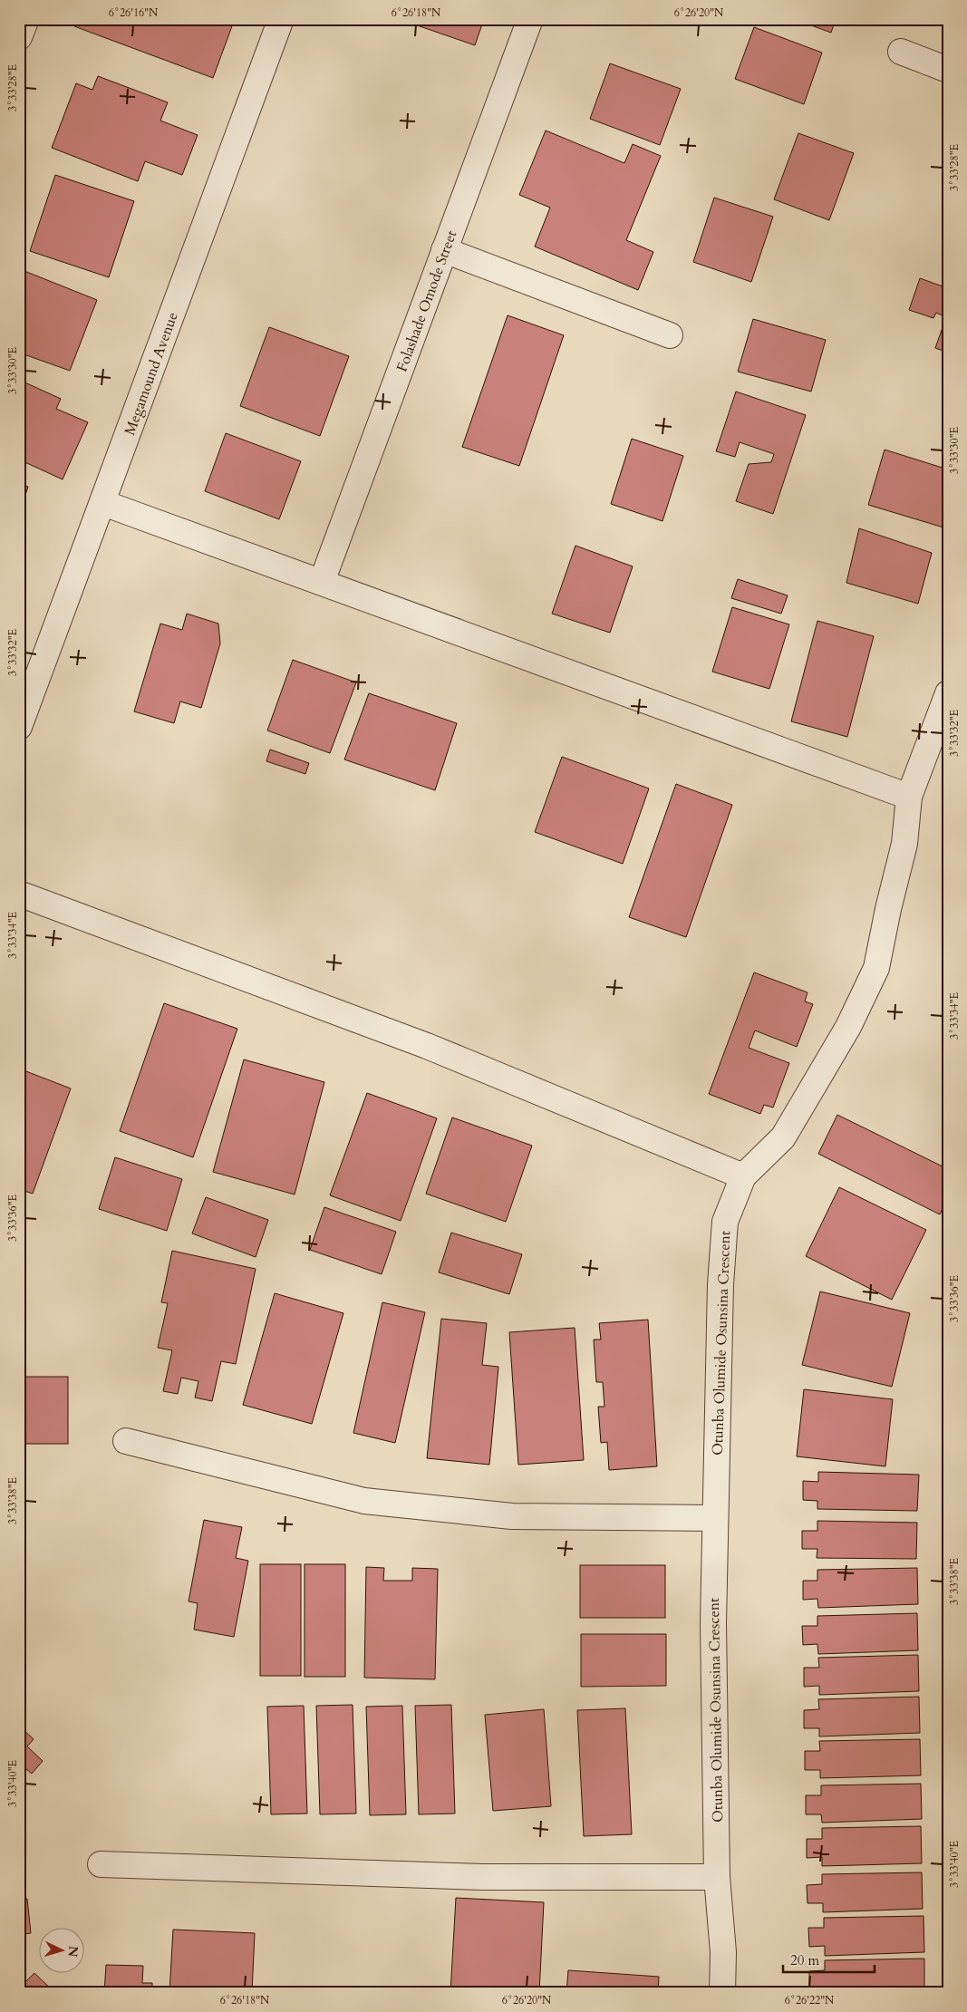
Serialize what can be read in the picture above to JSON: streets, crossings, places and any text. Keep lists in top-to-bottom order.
{
  "streets": {
    "street": ["Folashade Omode Street", "Megamound Avenue", "Otunba Olumide Osunsina Crescent"]
  },
  "scale_bar": "20 m",
  "north": "right",
  "coordinates": [
    "6°26'16\"N",
    "6°26'18\"N",
    "6°26'20\"N",
    "3°33'28\"E",
    "3°33'30\"E",
    "3°33'32\"E",
    "3°33'34\"E",
    "3°33'36\"E",
    "3°33'38\"E",
    "3°33'40\"E",
    "6°26'22\"N"
  ]
}
